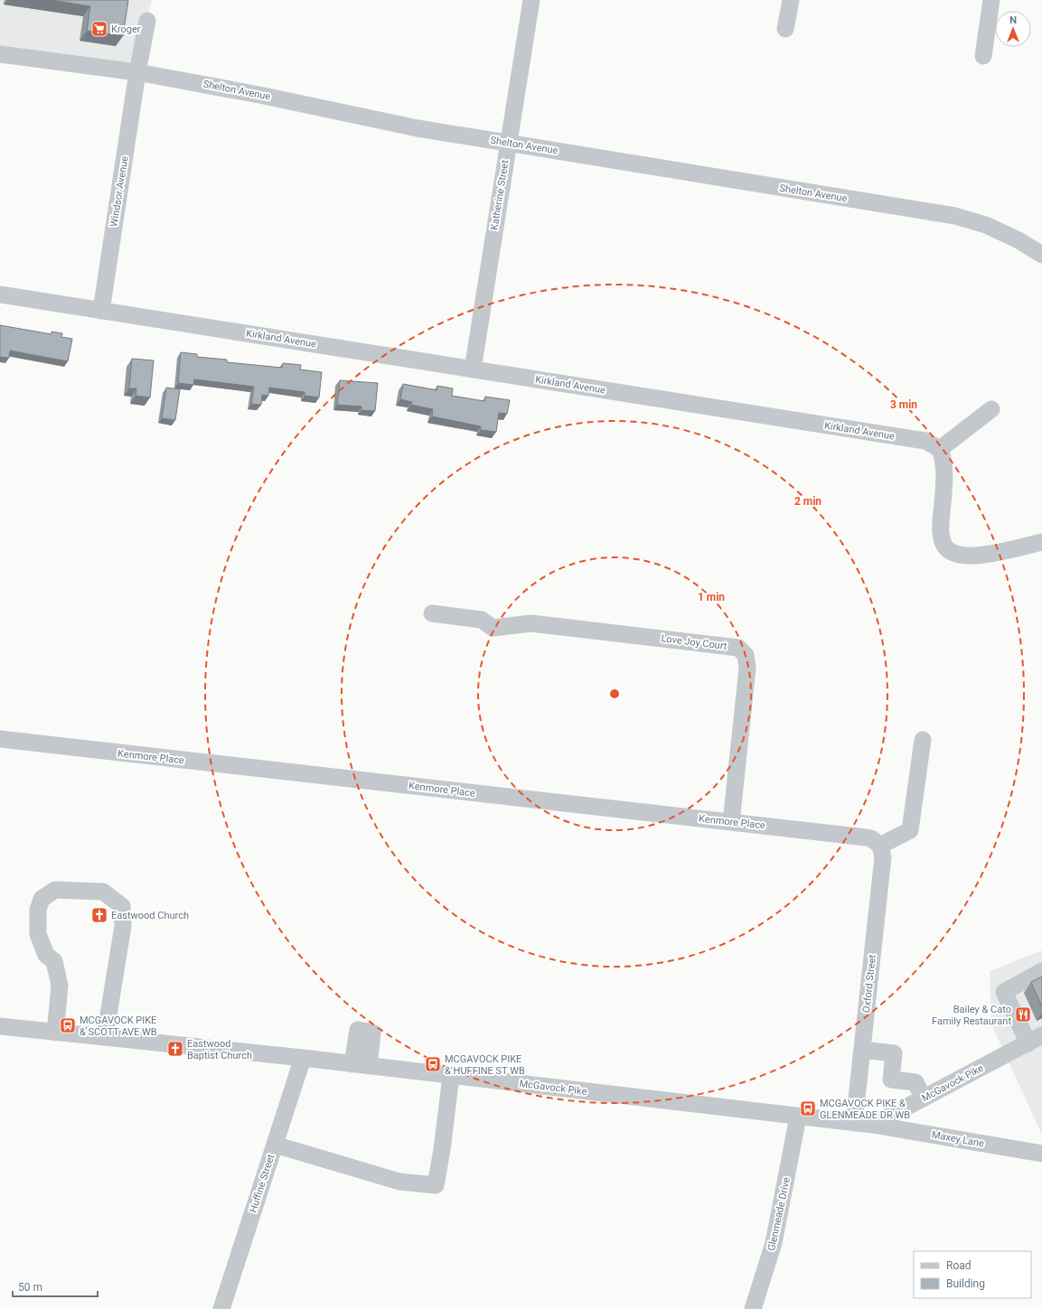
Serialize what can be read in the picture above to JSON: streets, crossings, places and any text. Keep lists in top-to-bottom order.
{
  "streets": {
    "street": [
      "Shelton Avenue",
      "Windsor Avenue",
      "Katherine Street",
      "Kirkland Avenue",
      "Love Joy Court",
      "Kenmore Place",
      "Oxford Street",
      "McGavock Pike",
      "Maxey Lane",
      "Huffine Street",
      "Glenmeade Drive"
    ]
  },
  "crossings": [
    ["Shelton Avenue", "Windsor Avenue"],
    ["Shelton Avenue", "Katherine Street"],
    ["Windsor Avenue", "Kirkland Avenue"],
    ["Katherine Street", "Kirkland Avenue"],
    ["Love Joy Court", "Kenmore Place"],
    ["Kenmore Place", "Oxford Street"],
    ["Oxford Street", "McGavock Pike"],
    ["McGavock Pike", "Maxey Lane"],
    ["McGavock Pike", "Huffine Street"],
    ["McGavock Pike", "Glenmeade Drive"]
  ],
  "places": {
    "supermarket": ["Kroger"],
    "church": ["Eastwood Church", "Eastwood Baptist Church"],
    "restaurant": ["Bailey & Cato Family Restaurant"],
    "bus stop": ["MCGAVOCK PIKE & SCOTT AVE WB", "MCGAVOCK PIKE & HUFFINE ST WB", "MCGAVOCK PIKE & GLENMEADE DR WB"]
  },
  "legend": ["Road", "Building"],
  "scale_bar": "50 m",
  "north": "top",
  "rings": ["3 min", "2 min", "1 min"]
}
